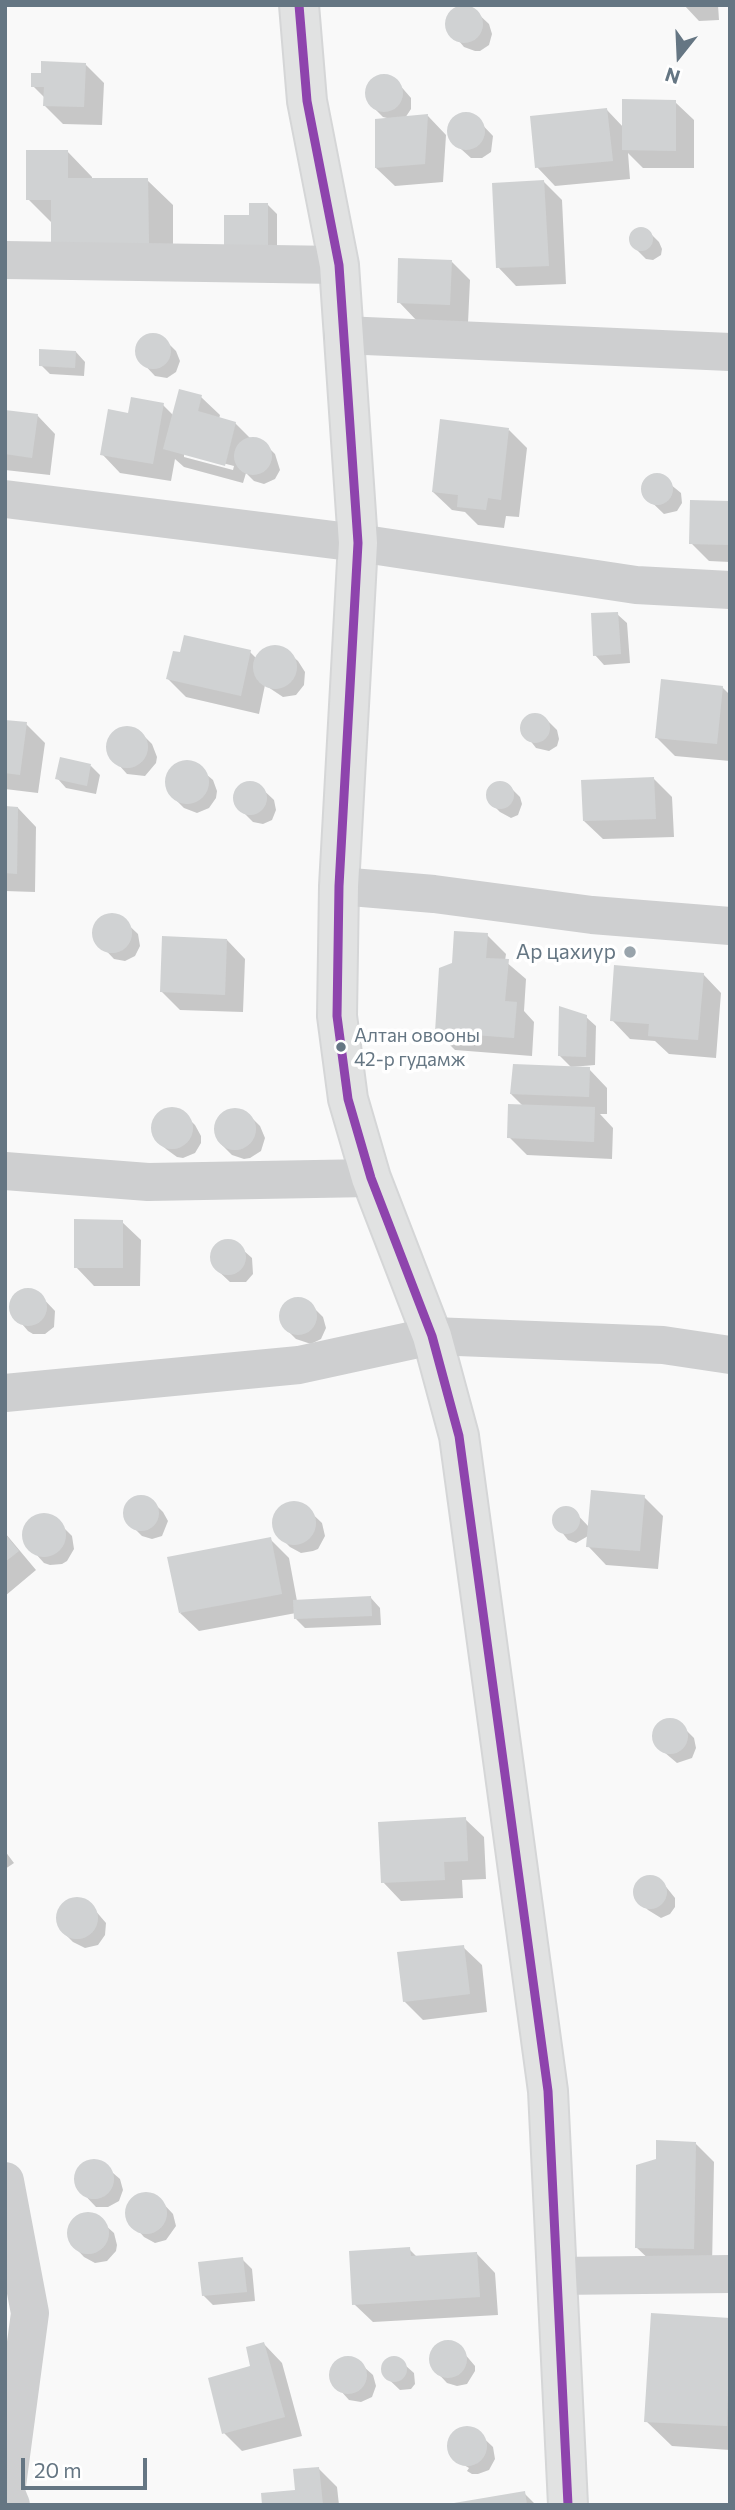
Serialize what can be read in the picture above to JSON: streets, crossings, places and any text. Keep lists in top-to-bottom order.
{
  "places": ["Ар цахиур", "Алтан овооны 42-р гудамж"],
  "scale_bar": "20 m",
  "north": "bottom"
}
